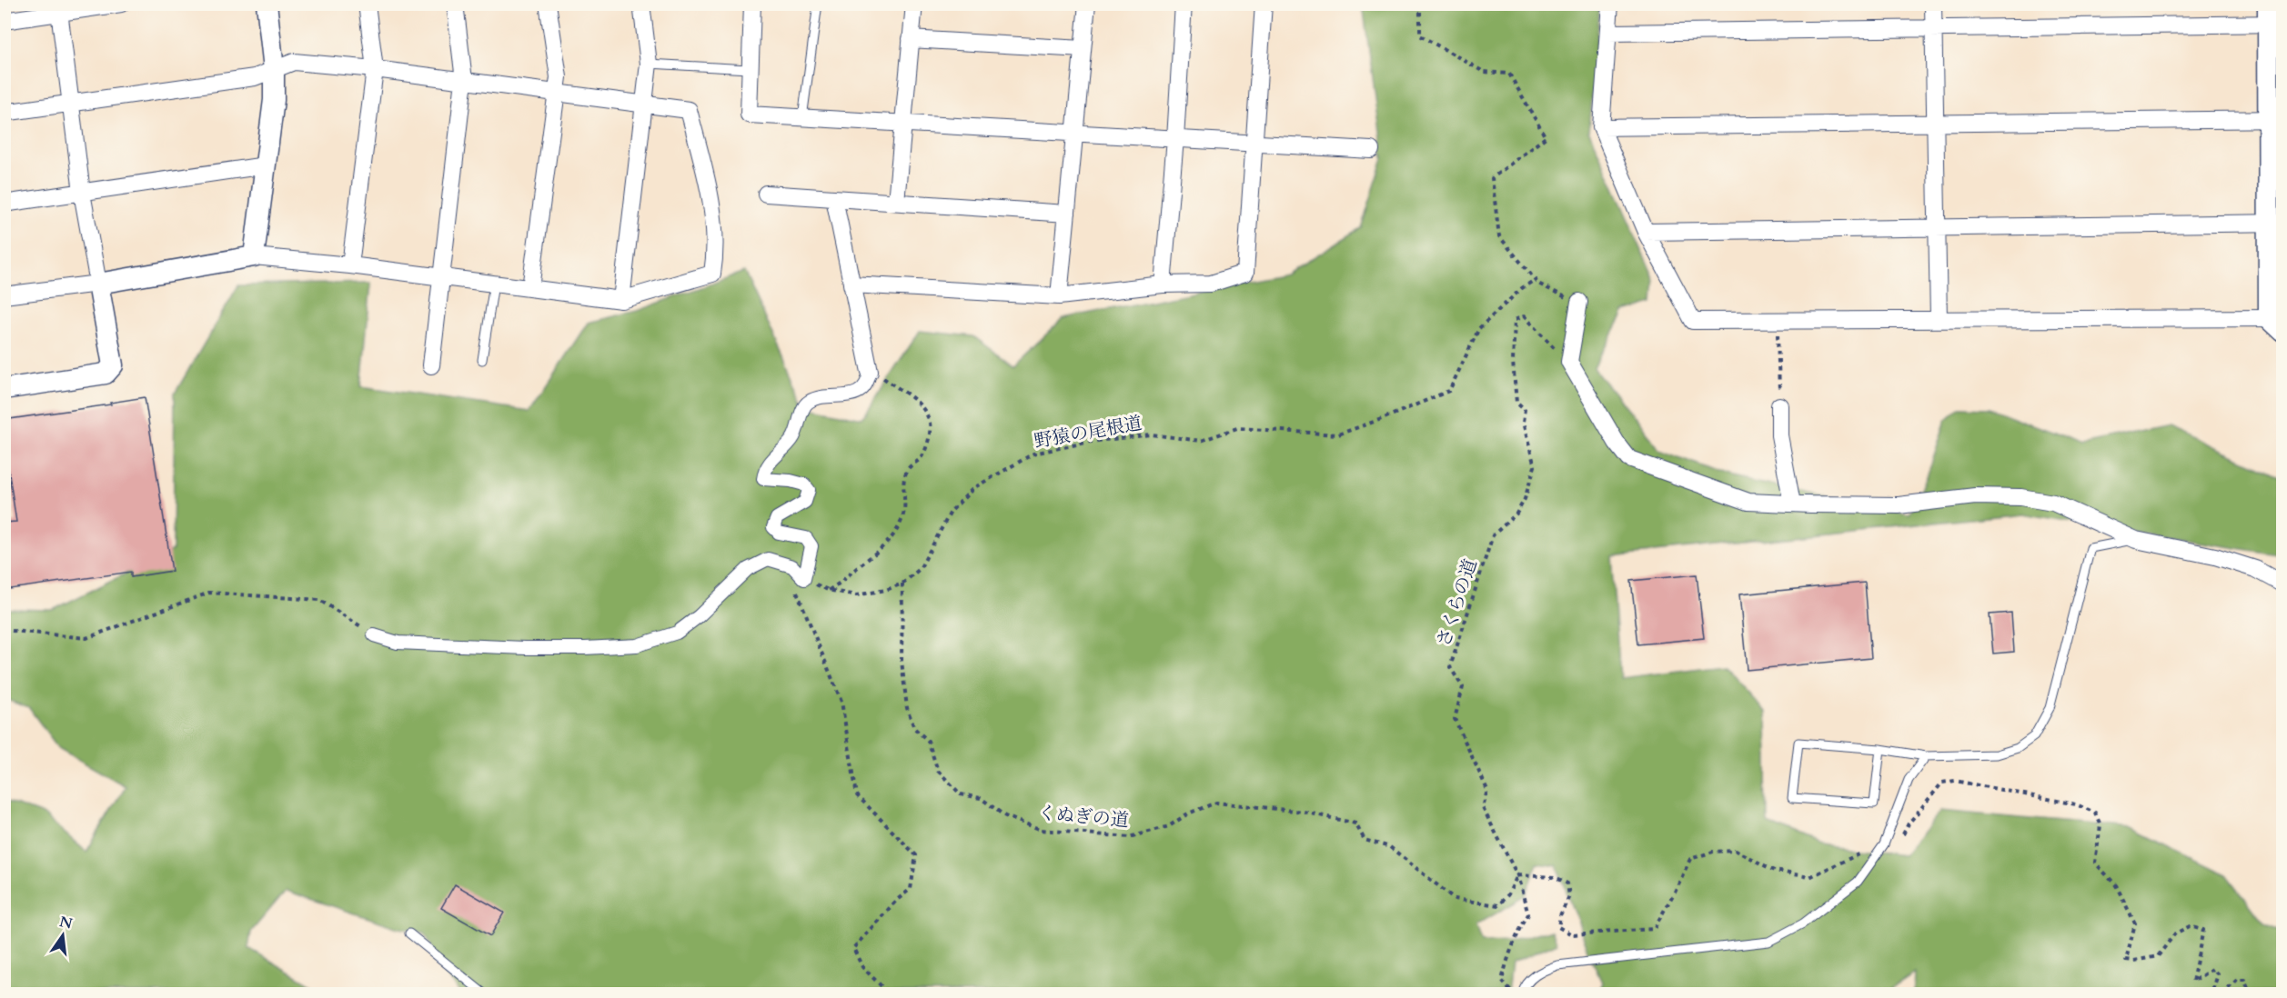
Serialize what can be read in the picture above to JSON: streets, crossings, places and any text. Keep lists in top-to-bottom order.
{
  "streets": {
    "path": ["野猿の尾根道", "さくらの道", "くぬぎの道"]
  },
  "crossings": [
    ["野猿の尾根道", "くぬぎの道"],
    ["さくらの道", "くぬぎの道"]
  ],
  "north": "top"
}
